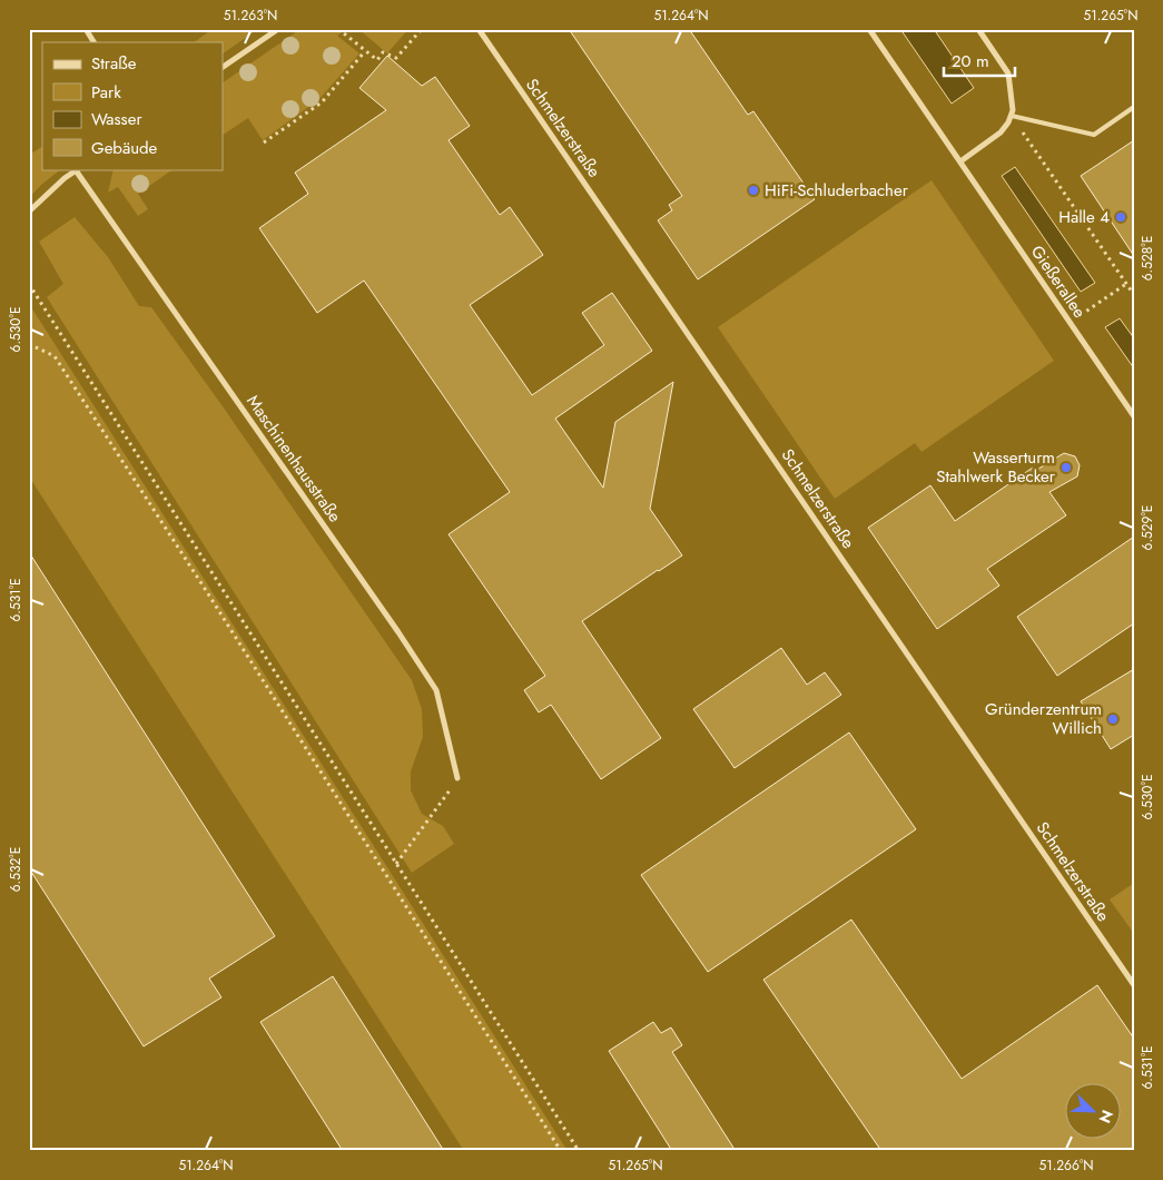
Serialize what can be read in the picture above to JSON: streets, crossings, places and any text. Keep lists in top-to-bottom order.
{
  "streets": {
    "street": ["Schmelzerstraße", "Gießerallee", "Maschinenhausstraße"]
  },
  "places": [
    "HiFi-Schluderbacher",
    "Halle 4",
    "Wasserturm Stahlwerk Becker",
    "Gründerzentrum Willich"
  ],
  "legend": [
    "Straße",
    "Park",
    "Wasser",
    "Gebäude"
  ],
  "scale_bar": "20 m",
  "north": "bottom right",
  "coordinates": [
    "51.263°N",
    "51.264°N",
    "51.265°N",
    "6.528°E",
    "6.530°E",
    "6.529°E",
    "6.531°E",
    "6.532°E",
    "51.266°N"
  ]
}
